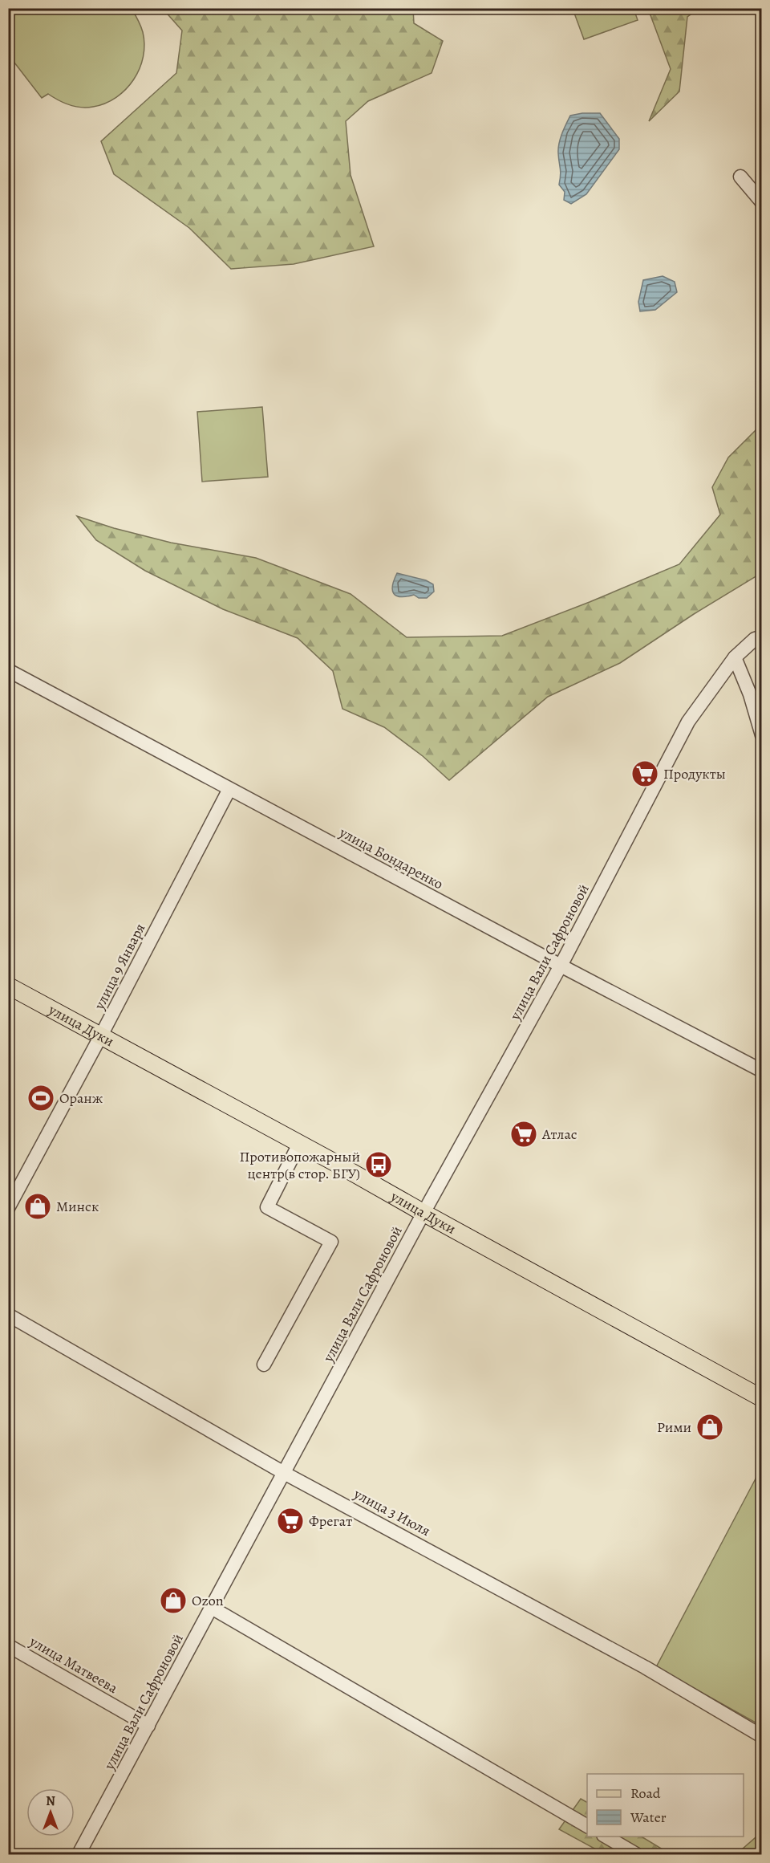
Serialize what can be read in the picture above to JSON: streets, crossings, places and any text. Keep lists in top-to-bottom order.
{
  "streets": {
    "main road": ["улица Дуки"],
    "street": [
      "улица Бондаренко",
      "улица Вали Сафроновой",
      "улица 9 Января",
      "улица 3 Июля",
      "улица Матвеева"
    ]
  },
  "crossings": [
    ["улица Бондаренко", "улица Вали Сафроновой"],
    ["улица Бондаренко", "улица 9 Января"],
    ["улица Вали Сафроновой", "улица Дуки"],
    ["улица Вали Сафроновой", "улица 3 Июля"],
    ["улица Вали Сафроновой", "улица Матвеева"],
    ["улица 9 Января", "улица Дуки"]
  ],
  "places": {
    "supermarket": ["Продукты", "Атлас", "Фрегат"],
    "sports": ["Оранж"],
    "bus stop": ["Противопожарный центр(в стор. БГУ)"],
    "shop": ["Минск", "Рими", "Ozon"]
  },
  "legend": ["Road", "Water"],
  "north": "top"
}
